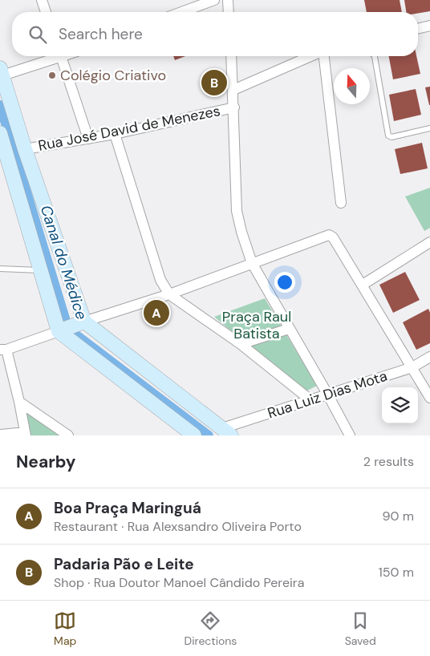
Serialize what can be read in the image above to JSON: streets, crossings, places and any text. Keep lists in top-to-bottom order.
{
  "streets": {
    "street": ["Rua José David de Menezes", "Rua Luiz Dias Mota"]
  },
  "water": ["Canal do Médice"],
  "parks": ["Praça Raul Batista"],
  "places": ["Colégio Criativo"],
  "north": "top",
  "page": {
    "search": "Search here",
    "pins": ["B", "A"],
    "heading": ["Nearby", "2 results"],
    "list": [
      {
        "mark": "A",
        "name": "Boa Praça Maringuá",
        "note": "Restaurant · Rua Alexsandro Oliveira Porto",
        "value": "90 m"
      },
      {
        "mark": "B",
        "name": "Padaria Pão e Leite",
        "note": "Shop · Rua Doutor Manoel Cândido Pereira",
        "value": "150 m"
      }
    ],
    "nav": ["Map", "Directions", "Saved"]
  }
}
